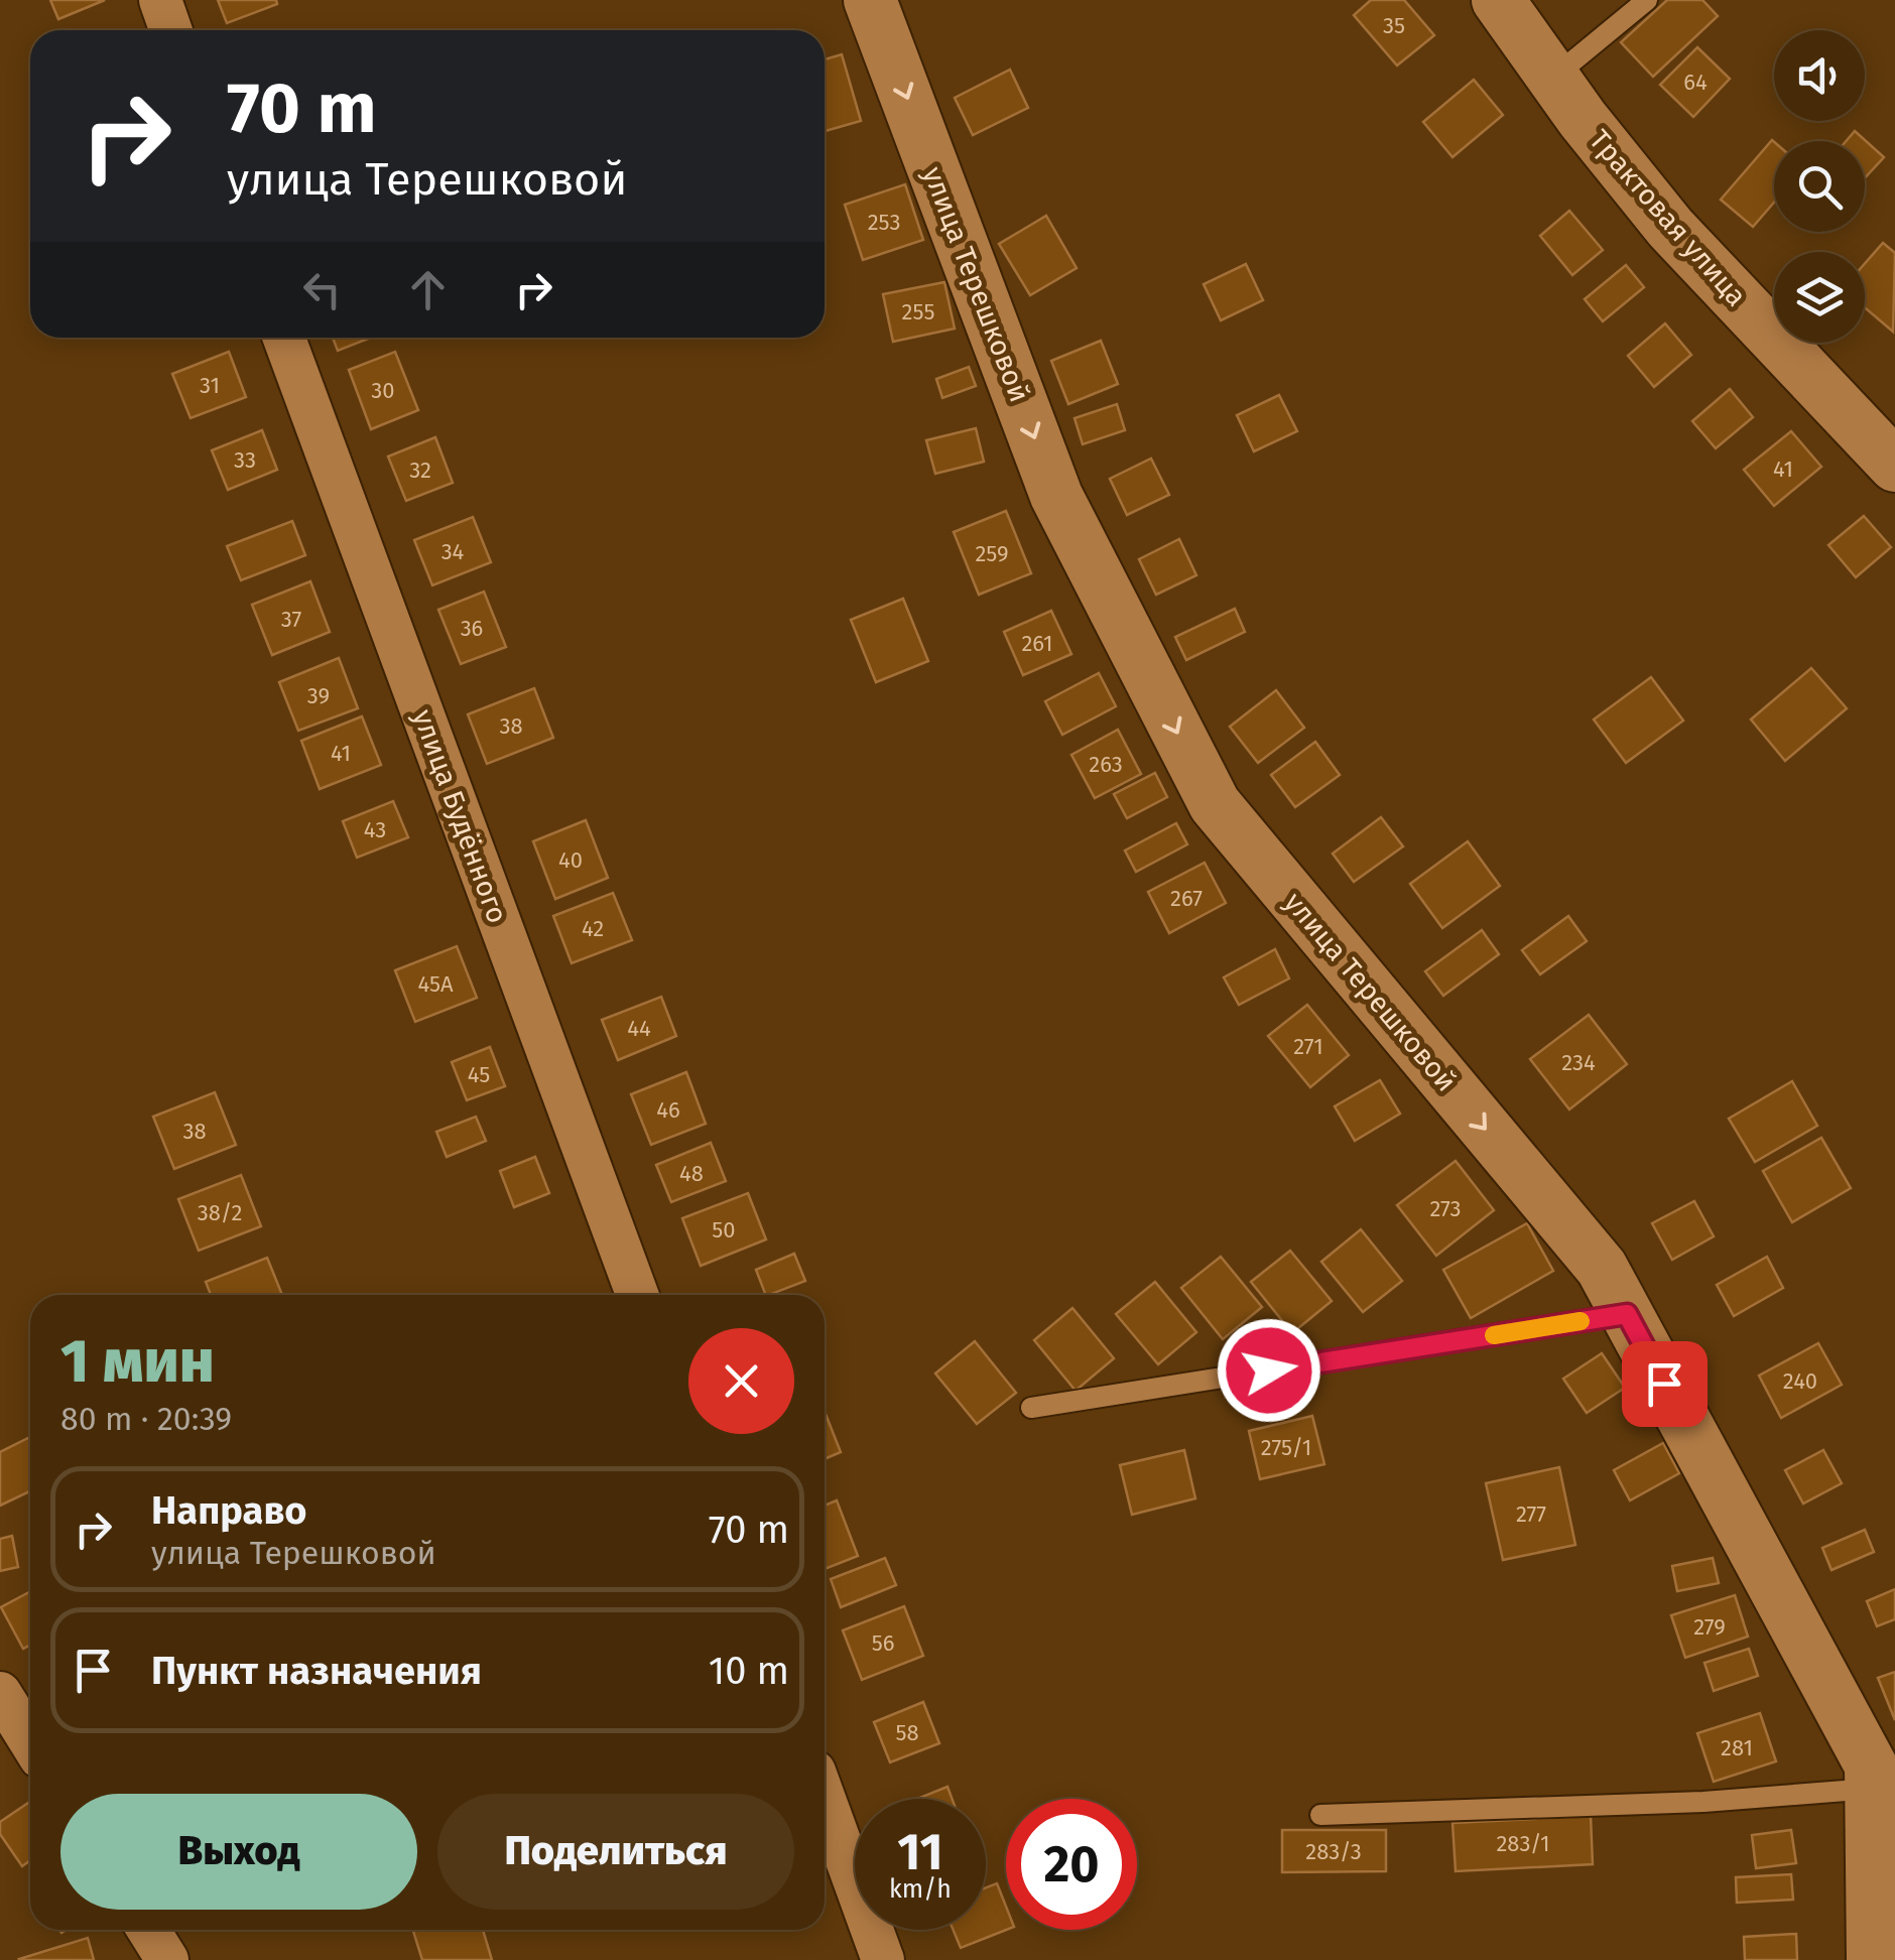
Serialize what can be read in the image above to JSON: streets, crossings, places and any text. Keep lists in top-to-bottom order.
{
  "streets": {
    "street": ["Трактовая улица", "улица Терешковой", "улица Будённого"]
  },
  "one_way": ["улица Терешковой"],
  "house_numbers": [
    "35",
    "64",
    "253",
    "255",
    "31",
    "30",
    "33",
    "41",
    "32",
    "34",
    "259",
    "37",
    "36",
    "261",
    "39",
    "38",
    "41",
    "263",
    "43",
    "40",
    "267",
    "42",
    "45А",
    "44",
    "271",
    "234",
    "45",
    "46",
    "38",
    "48",
    "273",
    "38/2",
    "50",
    "240",
    "275/1",
    "277",
    "279",
    "56",
    "58",
    "281",
    "283/1",
    "283/3"
  ],
  "page": {
    "turn": ["70 m", "улица Терешковой"],
    "heading": ["1 мин", "80 m · 20:39"],
    "list": [
      {
        "name": "Направо",
        "note": "улица Терешковой",
        "value": "70 m"
      },
      {
        "name": "Пункт назначения",
        "value": "10 m"
      }
    ],
    "buttons": ["Выход", "Поделиться"],
    "speed": "11 km/h",
    "limit": "20"
  }
}
